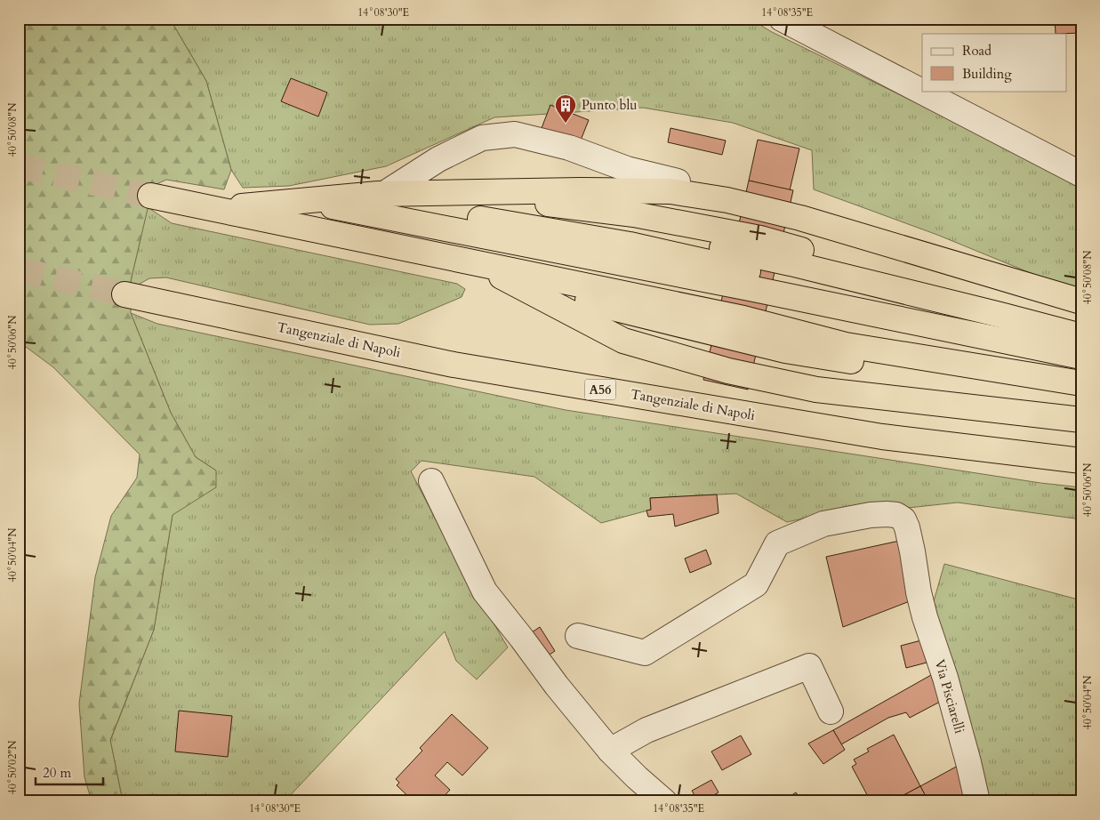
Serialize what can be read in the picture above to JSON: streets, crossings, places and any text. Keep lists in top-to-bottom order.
{
  "streets": {
    "highway": ["Tangenziale di Napoli", "A56"],
    "street": ["Via Pisciarelli"]
  },
  "places": {
    "building": ["Punto blu"]
  },
  "legend": ["Road", "Building"],
  "scale_bar": "20 m",
  "coordinates": [
    "14°08'30\"E",
    "14°08'35\"E",
    "40°50'08\"N",
    "40°50'06\"N",
    "40°50'04\"N",
    "40°50'02\"N"
  ]
}
